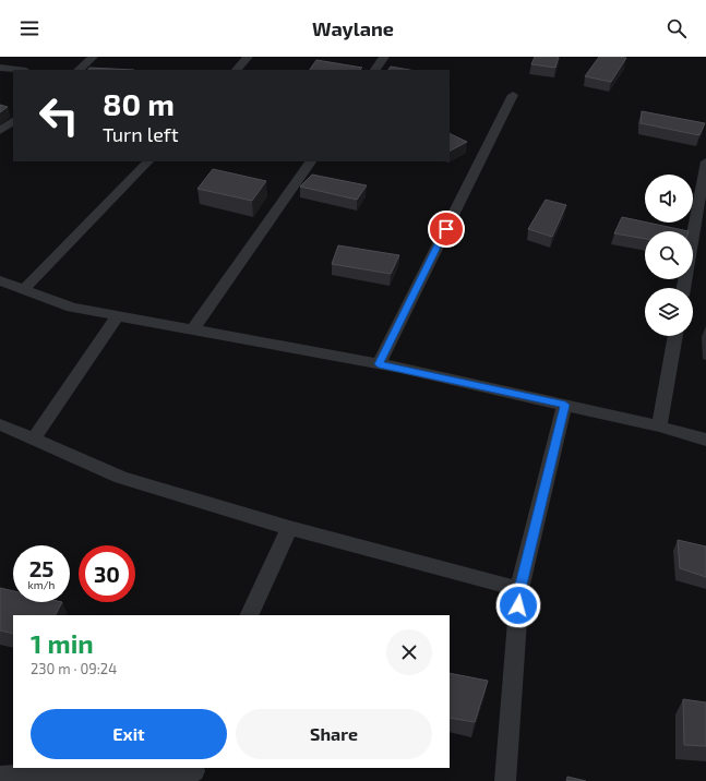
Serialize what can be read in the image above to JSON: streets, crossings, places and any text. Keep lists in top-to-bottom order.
{
  "page": {
    "header": "Waylane",
    "turn": ["80 m", "Turn left"],
    "speed": "25 km/h",
    "limit": "30",
    "heading": ["1 min", "230 m · 09:24"],
    "buttons": ["Exit", "Share"]
  }
}
